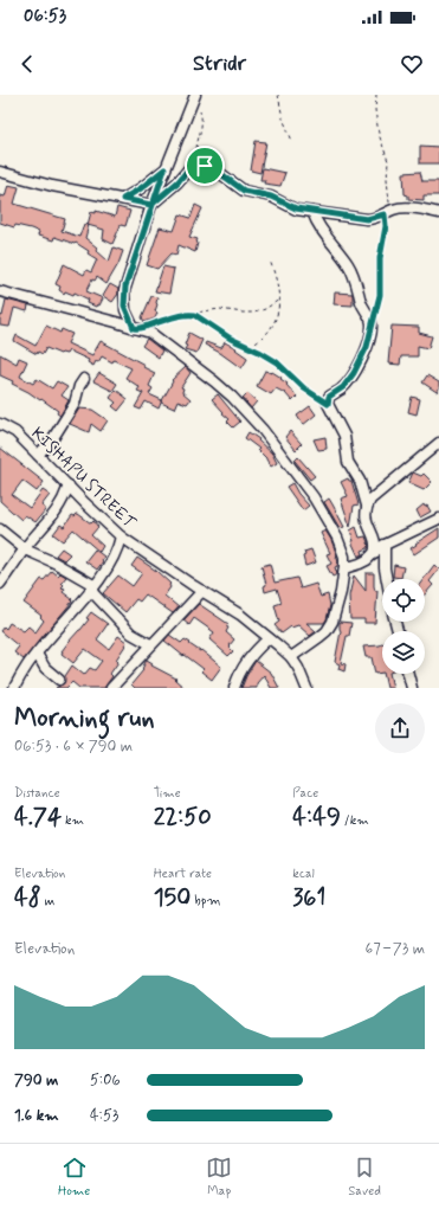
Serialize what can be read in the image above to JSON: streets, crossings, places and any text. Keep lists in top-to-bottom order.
{
  "streets": {
    "street": ["KISHAPU STREET"]
  },
  "page": {
    "status": "06:53",
    "header": "Stridr",
    "heading": ["Morning run", "06:53 · 6 × 790 m"],
    "stats": [
      ["Distance", "4.74 km"],
      ["Time", "22:50"],
      ["Pace", "4:49 /km"],
      ["Elevation", "48 m"],
      ["Heart rate", "150 bpm"],
      ["kcal", "361"]
    ],
    "chart": ["Elevation", "67–73 m"],
    "list": [
      {
        "name": "790 m",
        "note": "5:06"
      },
      {
        "name": "1.6 km",
        "note": "4:53"
      }
    ],
    "tabs": ["Home", "Map", "Saved"]
  }
}
